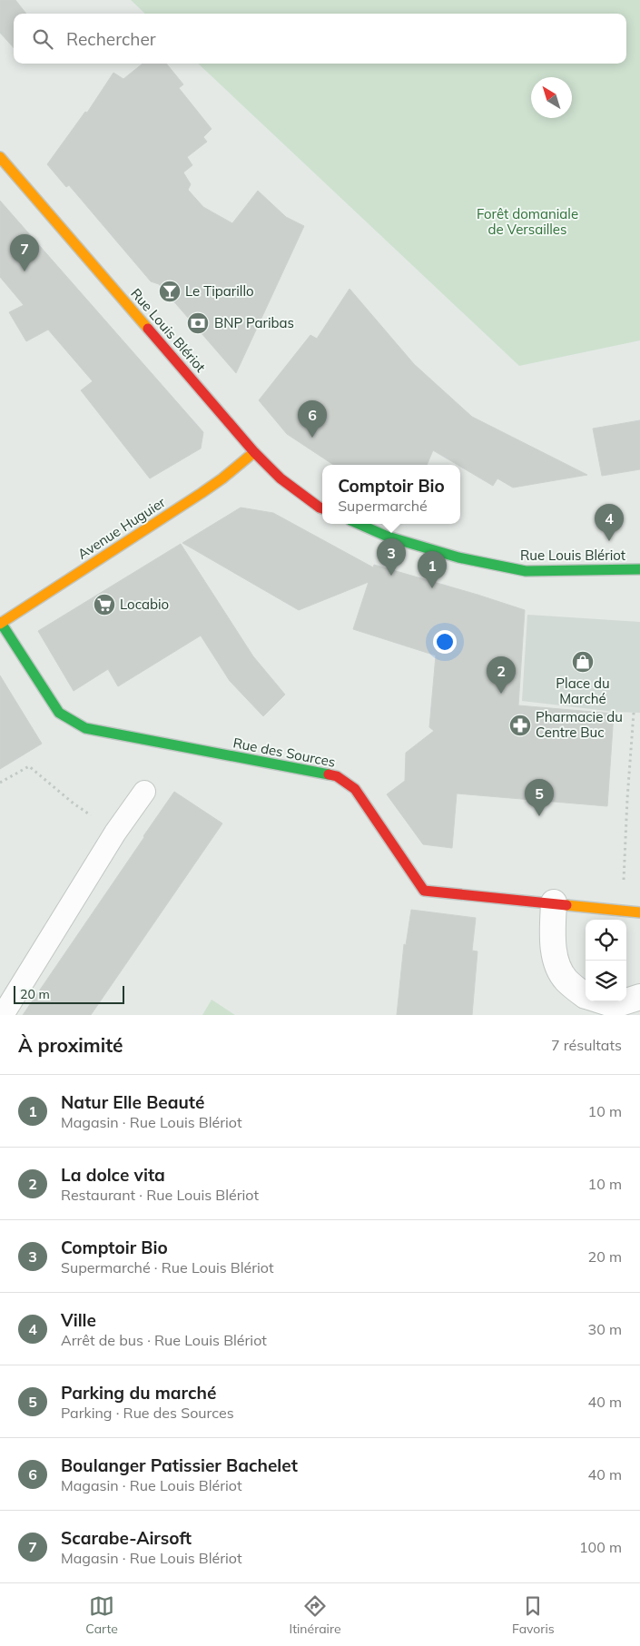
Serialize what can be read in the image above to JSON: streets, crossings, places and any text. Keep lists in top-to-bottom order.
{
  "streets": {
    "street": ["Rue Louis Blériot", "Avenue Huguier", "Rue des Sources"]
  },
  "crossings": [
    ["Rue Louis Blériot", "Avenue Huguier"],
    ["Avenue Huguier", "Rue des Sources"]
  ],
  "parks": ["Forêt domaniale de Versailles"],
  "places": {
    "bar": ["Le Tiparillo"],
    "bank": ["BNP Paribas"],
    "supermarket": ["Locabio"],
    "shop": ["Place du Marché"],
    "pharmacy": ["Pharmacie du Centre Buc"]
  },
  "scale_bar": "20 m",
  "north": "top left",
  "page": {
    "search": "Rechercher",
    "pins": [
      "7",
      "6",
      "4",
      "3",
      "1",
      "2",
      "5"
    ],
    "popup": ["Comptoir Bio", "Supermarché"],
    "scale": "20 m",
    "heading": ["À proximité", "7 résultats"],
    "list": [
      {
        "mark": "1",
        "name": "Natur Elle Beauté",
        "note": "Magasin · Rue Louis Blériot",
        "value": "10 m"
      },
      {
        "mark": "2",
        "name": "La dolce vita",
        "note": "Restaurant · Rue Louis Blériot",
        "value": "10 m"
      },
      {
        "mark": "3",
        "name": "Comptoir Bio",
        "note": "Supermarché · Rue Louis Blériot",
        "value": "20 m"
      },
      {
        "mark": "4",
        "name": "Ville",
        "note": "Arrêt de bus · Rue Louis Blériot",
        "value": "30 m"
      },
      {
        "mark": "5",
        "name": "Parking du marché",
        "note": "Parking · Rue des Sources",
        "value": "40 m"
      },
      {
        "mark": "6",
        "name": "Boulanger Patissier Bachelet",
        "note": "Magasin · Rue Louis Blériot",
        "value": "40 m"
      },
      {
        "mark": "7",
        "name": "Scarabe-Airsoft",
        "note": "Magasin · Rue Louis Blériot",
        "value": "100 m"
      }
    ],
    "nav": ["Carte", "Itinéraire", "Favoris"]
  }
}
